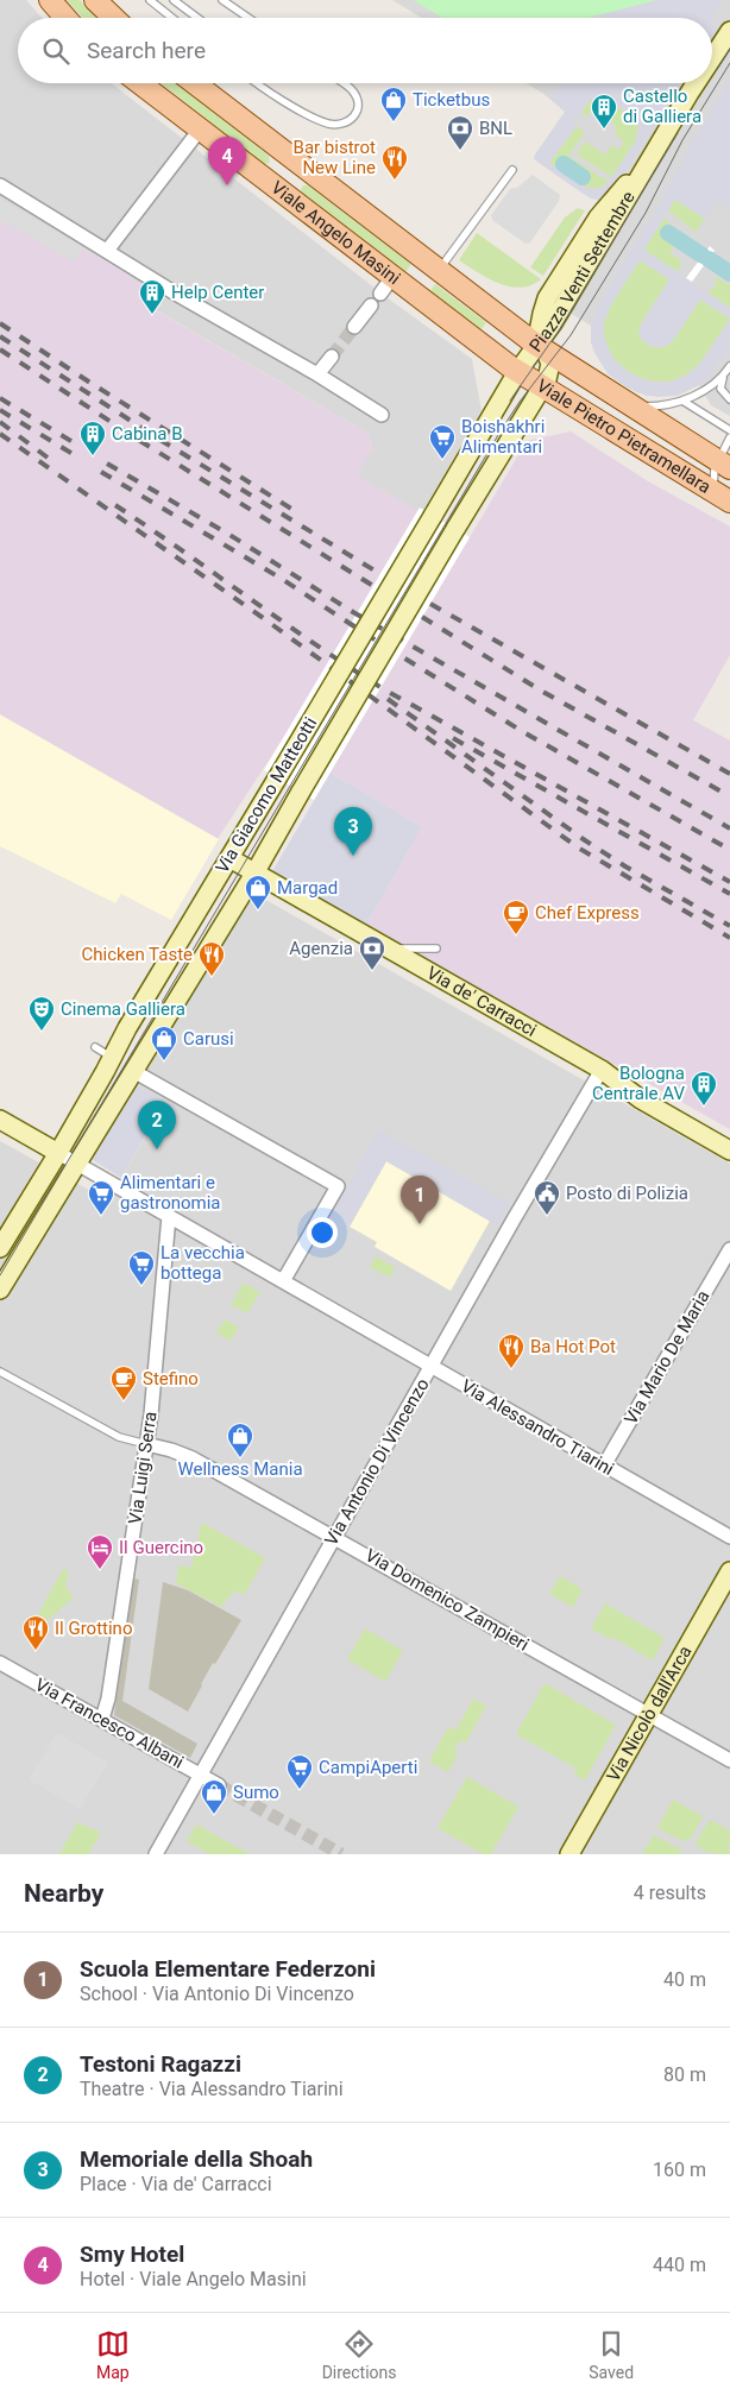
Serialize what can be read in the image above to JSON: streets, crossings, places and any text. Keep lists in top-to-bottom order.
{
  "streets": {
    "main road": [
      "Viale Angelo Masini",
      "Piazza Venti Settembre",
      "Viale Pietro Pietramellara",
      "Via Giacomo Matteotti",
      "Via de' Carracci",
      "Via Nicolò dall'Arca"
    ],
    "street": [
      "Via Mario De Maria",
      "Via Alessandro Tiarini",
      "Via Antonio Di Vincenzo",
      "Via Luigi Serra",
      "Via Domenico Zampieri",
      "Via Francesco Albani"
    ]
  },
  "crossings": [
    ["Viale Angelo Masini", "Piazza Venti Settembre"],
    ["Viale Angelo Masini", "Viale Pietro Pietramellara"],
    ["Viale Angelo Masini", "Via Giacomo Matteotti"],
    ["Piazza Venti Settembre", "Viale Pietro Pietramellara"],
    ["Piazza Venti Settembre", "Via Giacomo Matteotti"],
    ["Viale Pietro Pietramellara", "Via Giacomo Matteotti"],
    ["Via Giacomo Matteotti", "Via de' Carracci"],
    ["Via Giacomo Matteotti", "Via Alessandro Tiarini"],
    ["Via de' Carracci", "Via Antonio Di Vincenzo"],
    ["Via Mario De Maria", "Via Alessandro Tiarini"],
    ["Via Alessandro Tiarini", "Via Antonio Di Vincenzo"],
    ["Via Alessandro Tiarini", "Via Luigi Serra"],
    ["Via Antonio Di Vincenzo", "Via Domenico Zampieri"],
    ["Via Antonio Di Vincenzo", "Via Francesco Albani"],
    ["Via Luigi Serra", "Via Domenico Zampieri"],
    ["Via Luigi Serra", "Via Francesco Albani"],
    ["Via Domenico Zampieri", "Via Nicolò dall'Arca"]
  ],
  "places": {
    "shop": [
      "Ticketbus",
      "Margad",
      "Carusi",
      "Wellness Mania",
      "Sumo"
    ],
    "building": [
      "Castello di Galliera",
      "Help Center",
      "Cabina B",
      "Bologna Centrale AV"
    ],
    "bank": ["BNL", "Agenzia"],
    "restaurant": [
      "Bar bistrot New Line",
      "Chicken Taste",
      "Ba Hot Pot",
      "Il Grottino"
    ],
    "supermarket": [
      "Boishakhri Alimentari",
      "Alimentari e gastronomia",
      "La vecchia bottega",
      "CampiAperti"
    ],
    "cafe": ["Chef Express", "Stefino"],
    "theatre": ["Cinema Galliera"],
    "public building": ["Posto di Polizia"],
    "hotel": ["Il Guercino"]
  },
  "page": {
    "search": "Search here",
    "pins": [
      "4",
      "3",
      "2",
      "1"
    ],
    "heading": ["Nearby", "4 results"],
    "list": [
      {
        "mark": "1",
        "name": "Scuola Elementare Federzoni",
        "note": "School · Via Antonio Di Vincenzo",
        "value": "40 m"
      },
      {
        "mark": "2",
        "name": "Testoni Ragazzi",
        "note": "Theatre · Via Alessandro Tiarini",
        "value": "80 m"
      },
      {
        "mark": "3",
        "name": "Memoriale della Shoah",
        "note": "Place · Via de' Carracci",
        "value": "160 m"
      },
      {
        "mark": "4",
        "name": "Smy Hotel",
        "note": "Hotel · Viale Angelo Masini",
        "value": "440 m"
      }
    ],
    "nav": ["Map", "Directions", "Saved"]
  }
}
